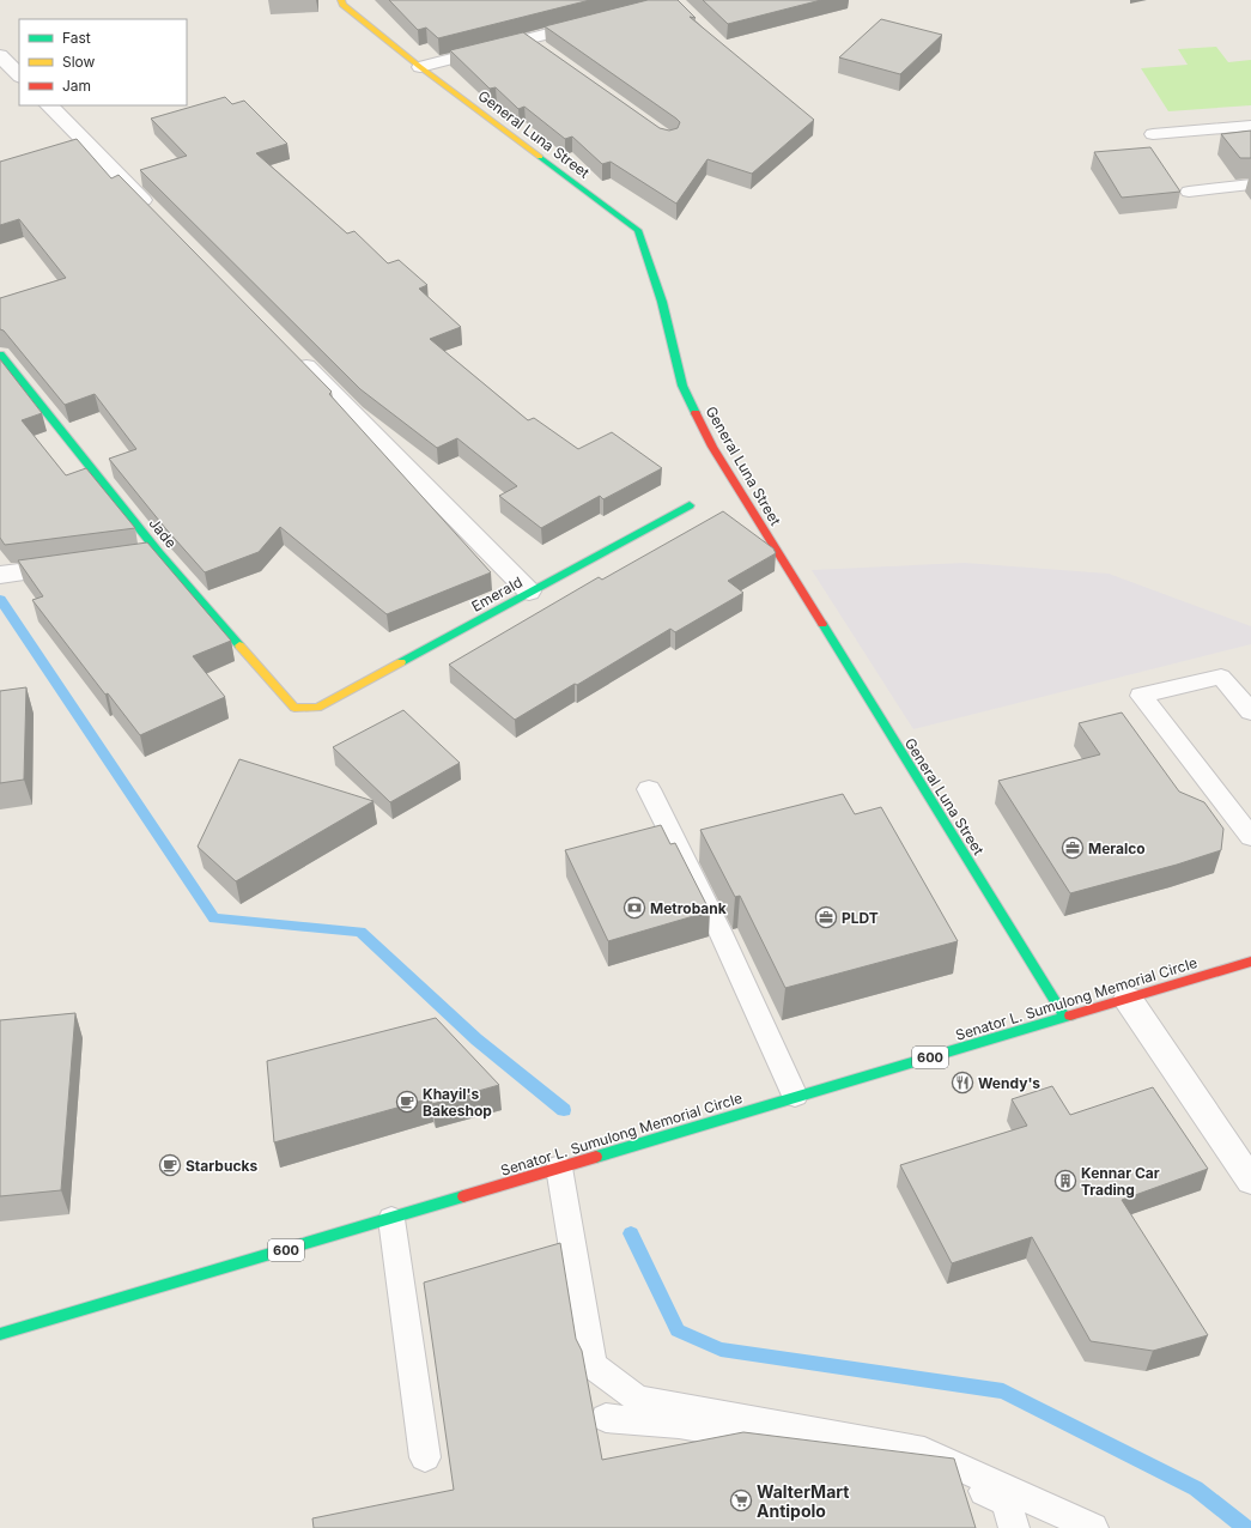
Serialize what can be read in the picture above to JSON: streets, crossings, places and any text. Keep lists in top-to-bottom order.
{
  "streets": {
    "street": [
      "General Luna Street",
      "Jade",
      "Emerald",
      "Senator L. Sumulong Memorial Circle",
      "600"
    ]
  },
  "crossings": [
    ["General Luna Street", "Senator L. Sumulong Memorial Circle"],
    ["Jade", "Emerald"]
  ],
  "places": {
    "office": ["Meralco", "PLDT"],
    "bank": ["Metrobank"],
    "restaurant": ["Wendy's"],
    "cafe": ["Khayil's Bakeshop", "Starbucks"],
    "building": ["Kennar Car Trading"],
    "supermarket": ["WalterMart Antipolo"]
  },
  "legend": ["Fast", "Slow", "Jam"]
}
